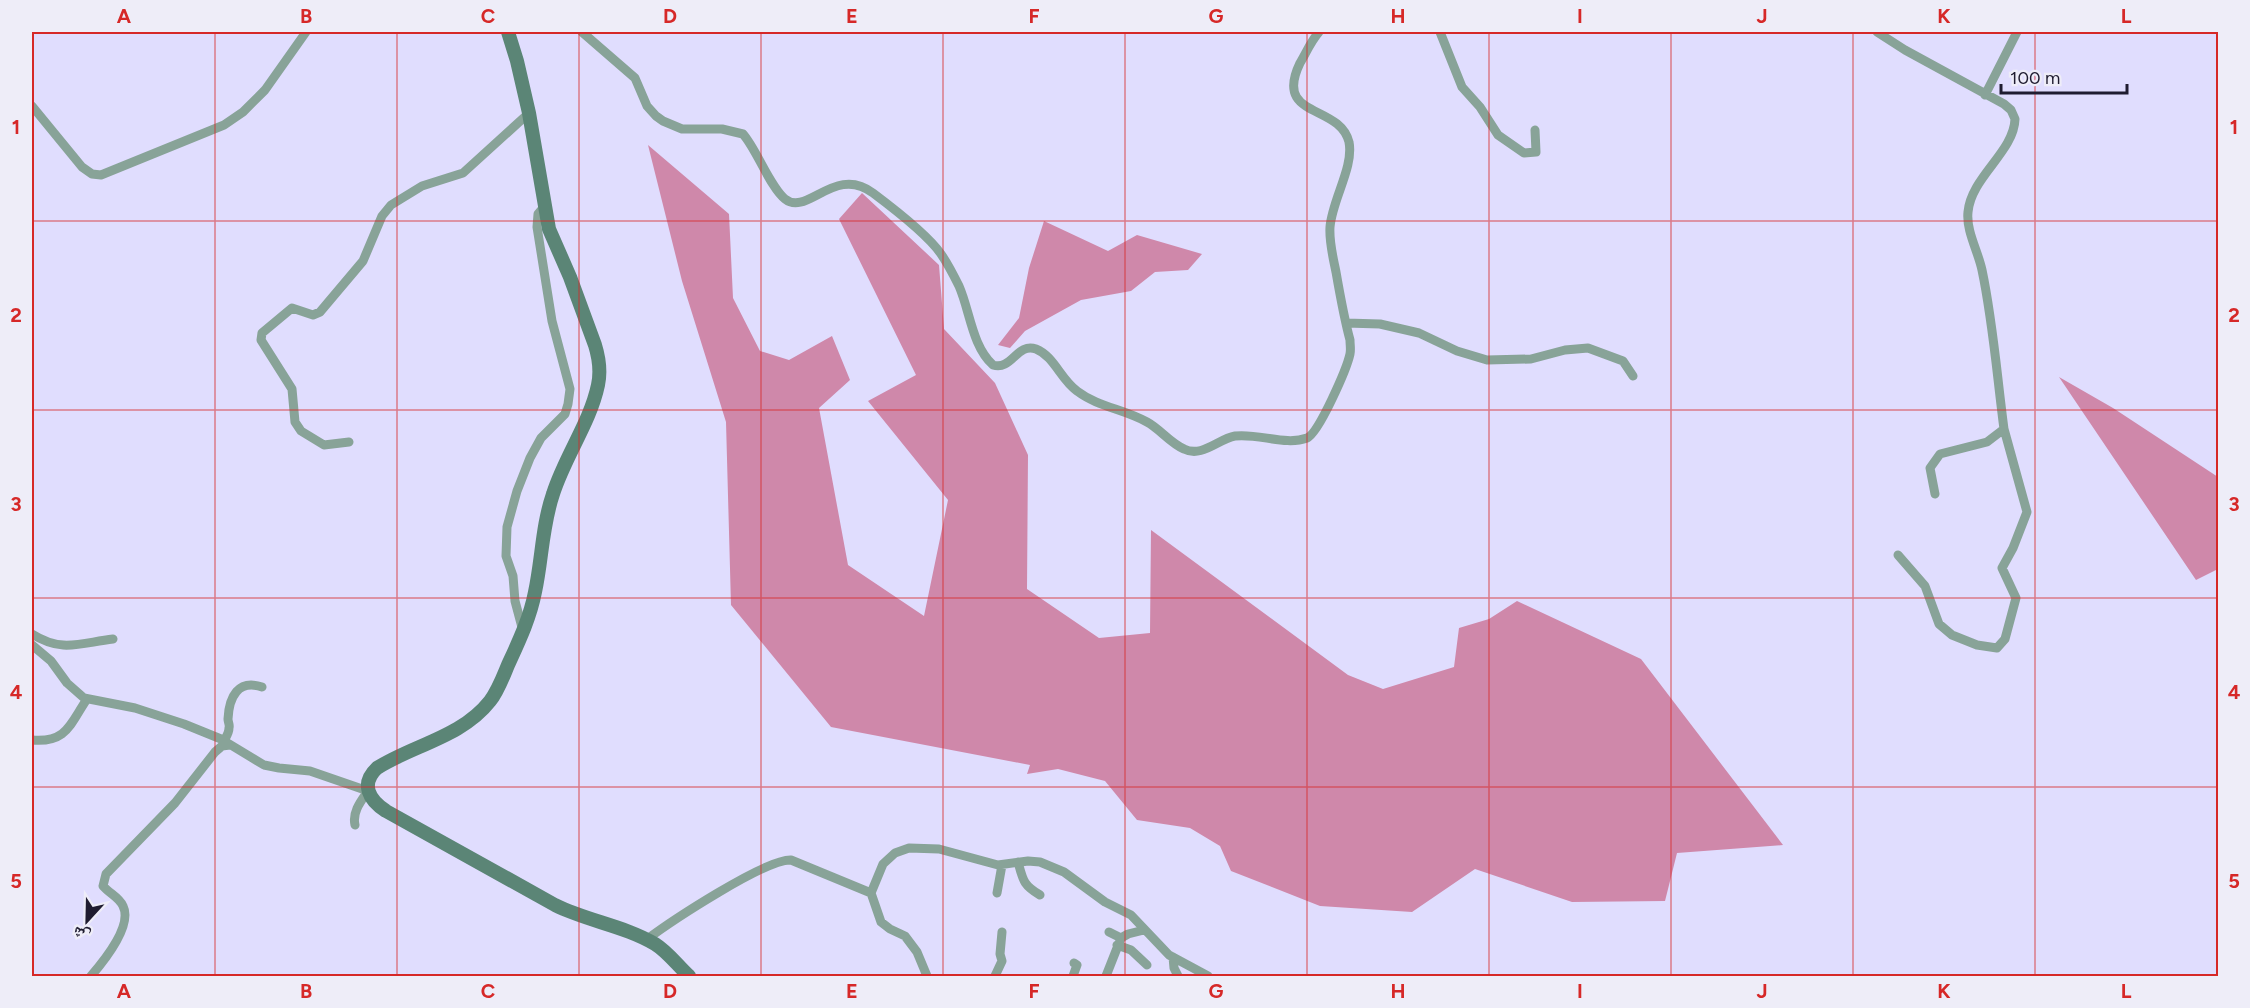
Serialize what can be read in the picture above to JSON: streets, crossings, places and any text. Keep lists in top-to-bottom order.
{
  "scale_bar": "100 m",
  "north": "bottom",
  "grid": {
    "columns": [
      "A",
      "B",
      "C",
      "D",
      "E",
      "F",
      "G",
      "H",
      "I",
      "J",
      "K",
      "L"
    ],
    "rows": [
      "1",
      "2",
      "3",
      "4",
      "5"
    ]
  }
}
